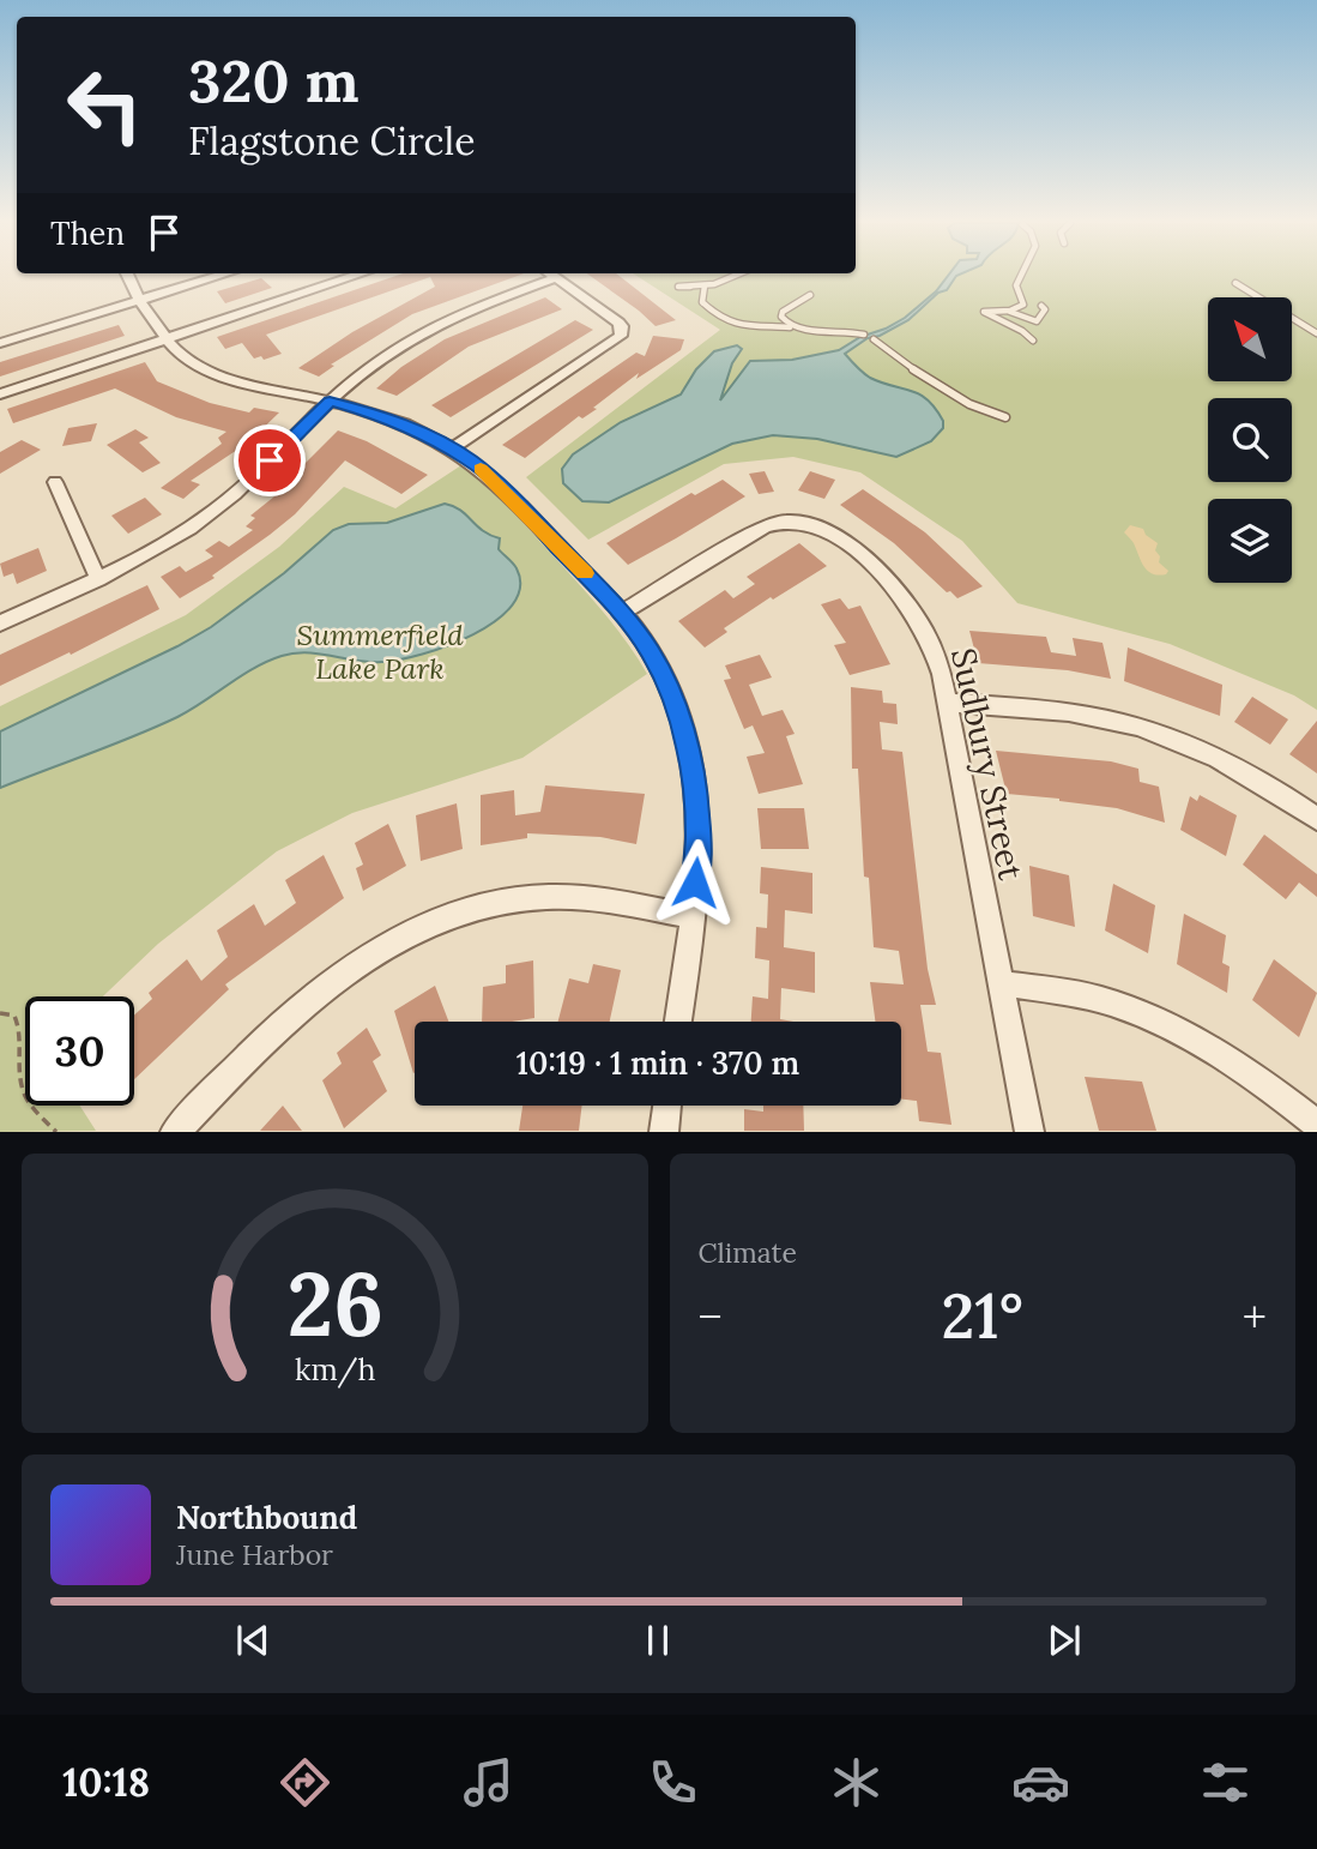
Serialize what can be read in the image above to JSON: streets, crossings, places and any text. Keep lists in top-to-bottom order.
{
  "streets": {
    "street": ["Sudbury Street"]
  },
  "parks": ["Summerfield Lake Park"],
  "north": "top left",
  "page": {
    "turn": ["320 m", "Flagstone Circle"],
    "then": "Then",
    "limit": "30",
    "trip": "10:19 · 1 min · 370 m",
    "tile": "Climate",
    "heat": ["−", "21°", "+"],
    "song": ["Northbound", "June Harbor"],
    "tabs": "10:18",
    "gauge": ["26", "km/h"]
  }
}
